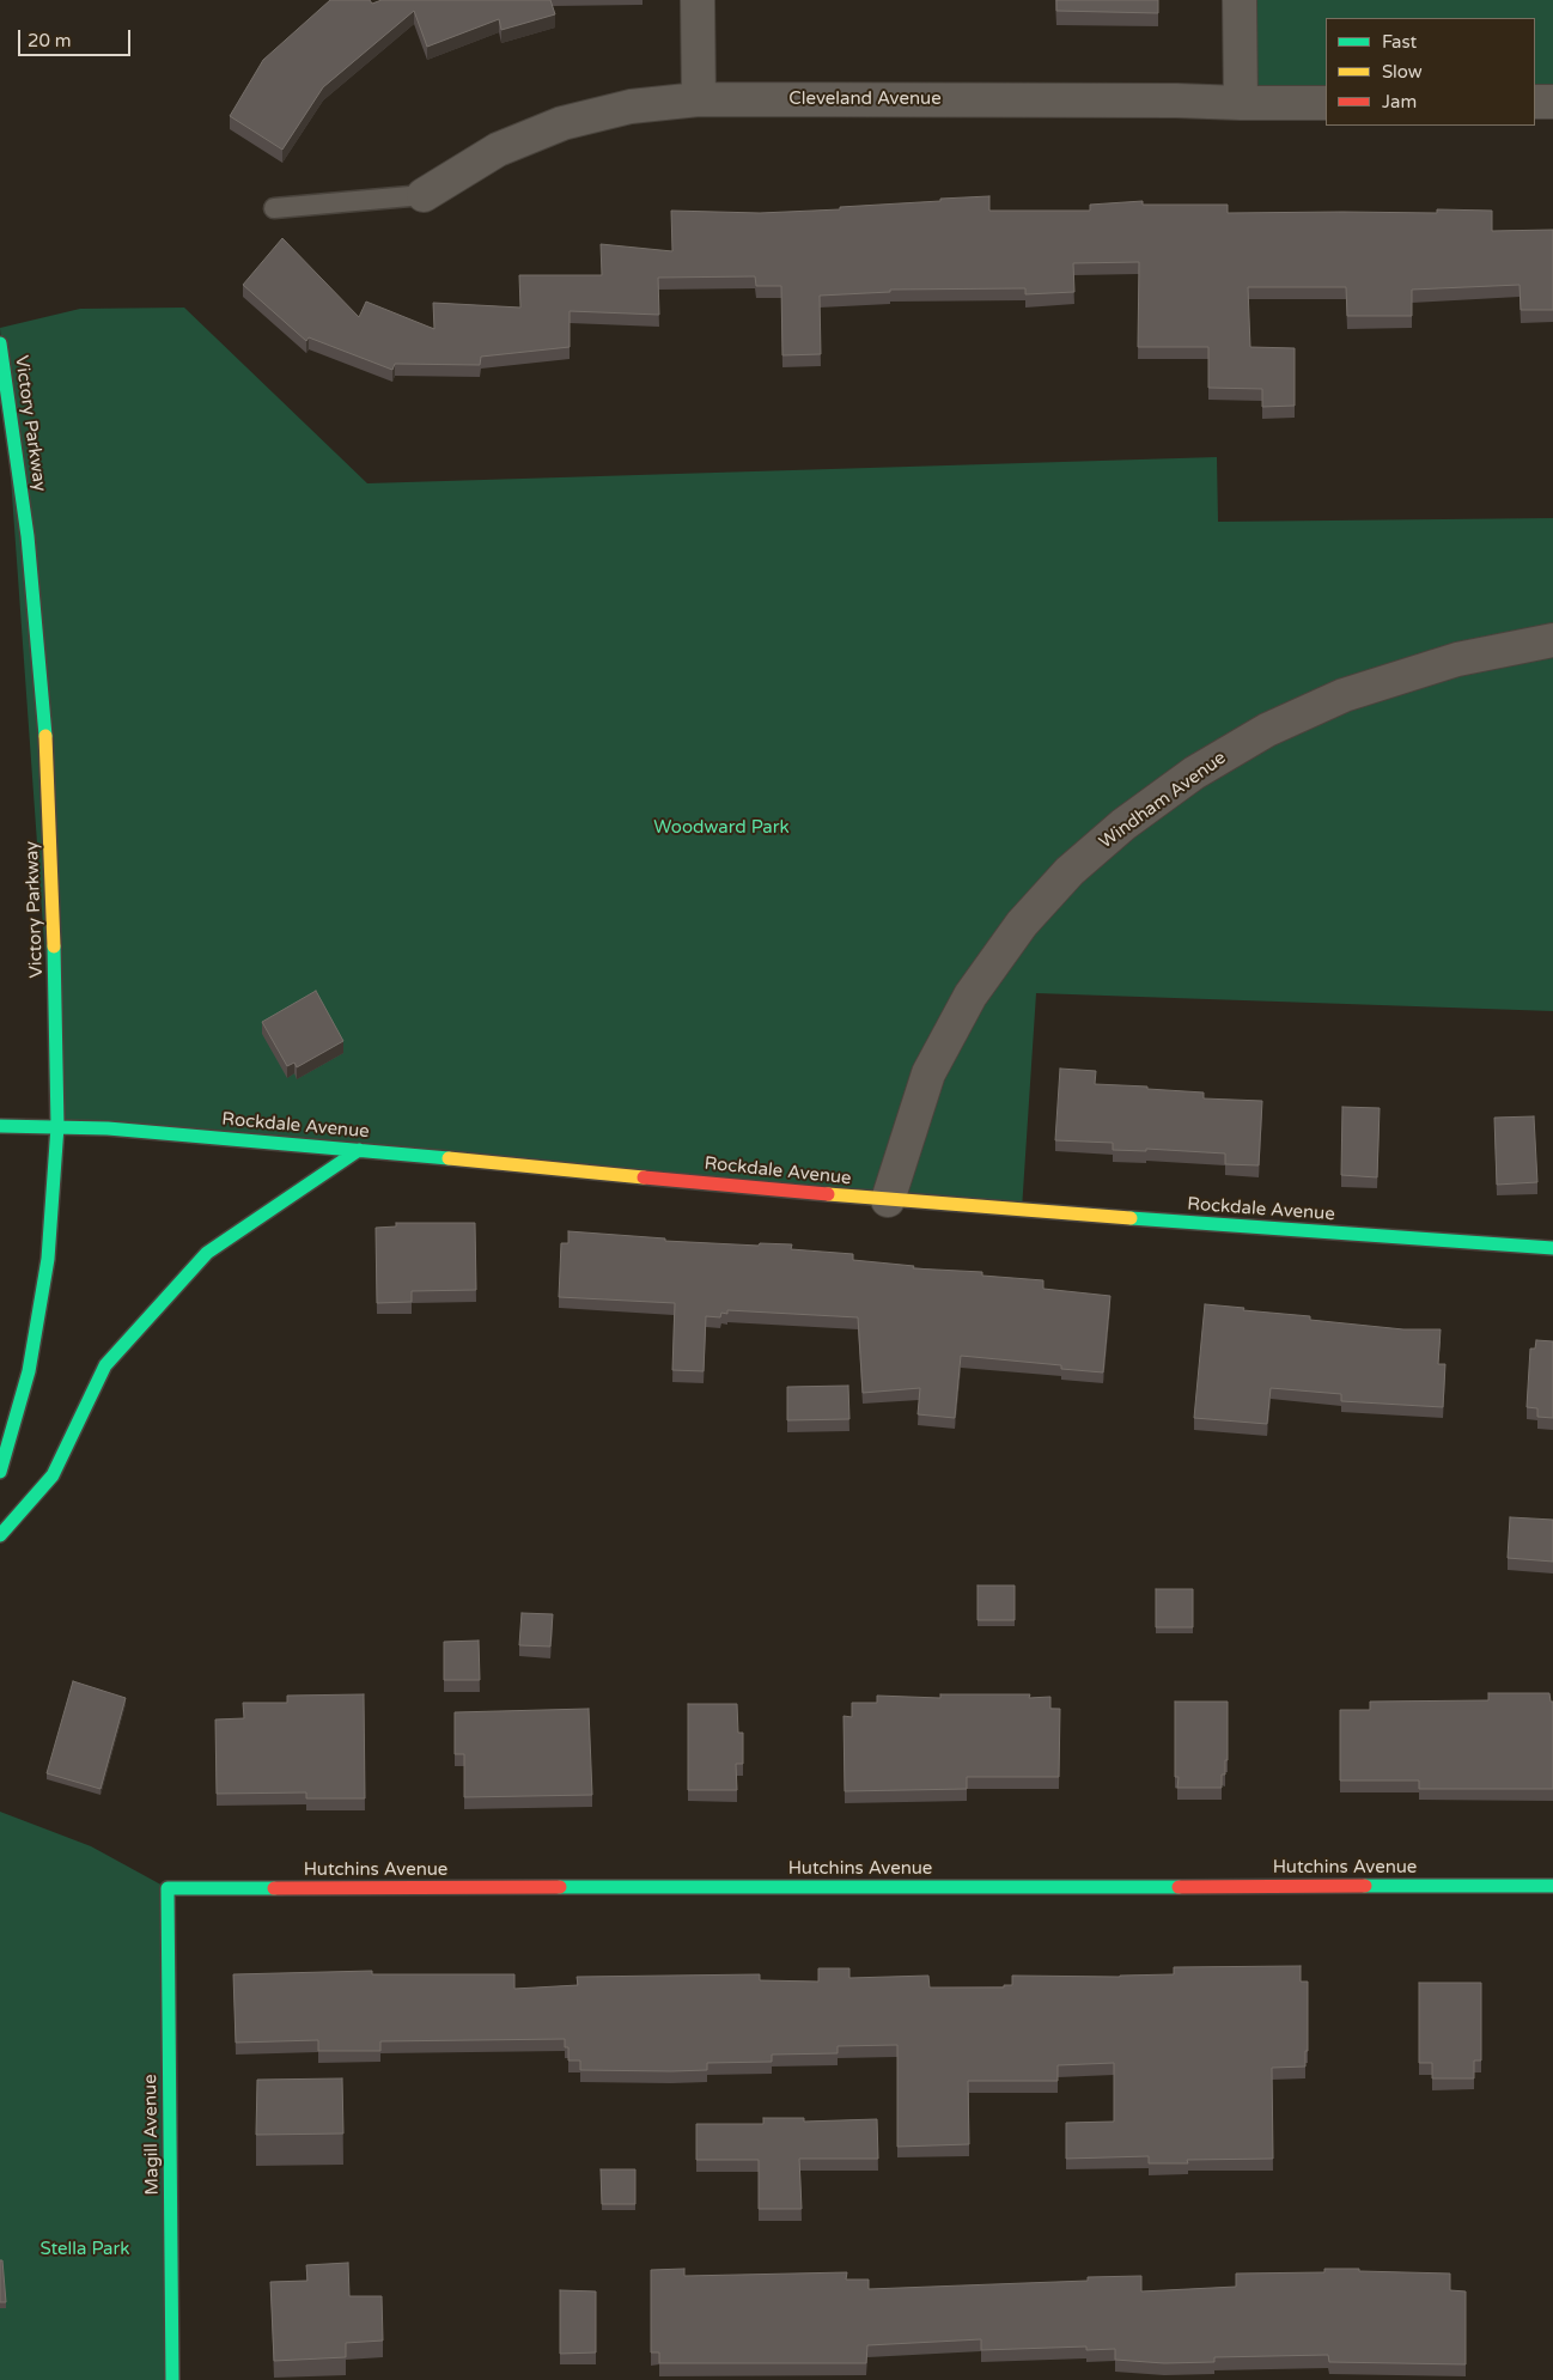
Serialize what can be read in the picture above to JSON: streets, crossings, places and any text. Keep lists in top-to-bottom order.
{
  "streets": {
    "street": [
      "Cleveland Avenue",
      "Victory Parkway",
      "Windham Avenue",
      "Rockdale Avenue",
      "Hutchins Avenue",
      "Magill Avenue"
    ]
  },
  "crossings": [
    ["Victory Parkway", "Rockdale Avenue"],
    ["Windham Avenue", "Rockdale Avenue"],
    ["Hutchins Avenue", "Magill Avenue"]
  ],
  "parks": ["Woodward Park", "Stella Park"],
  "legend": ["Fast", "Slow", "Jam"],
  "scale_bar": "20 m"
}
